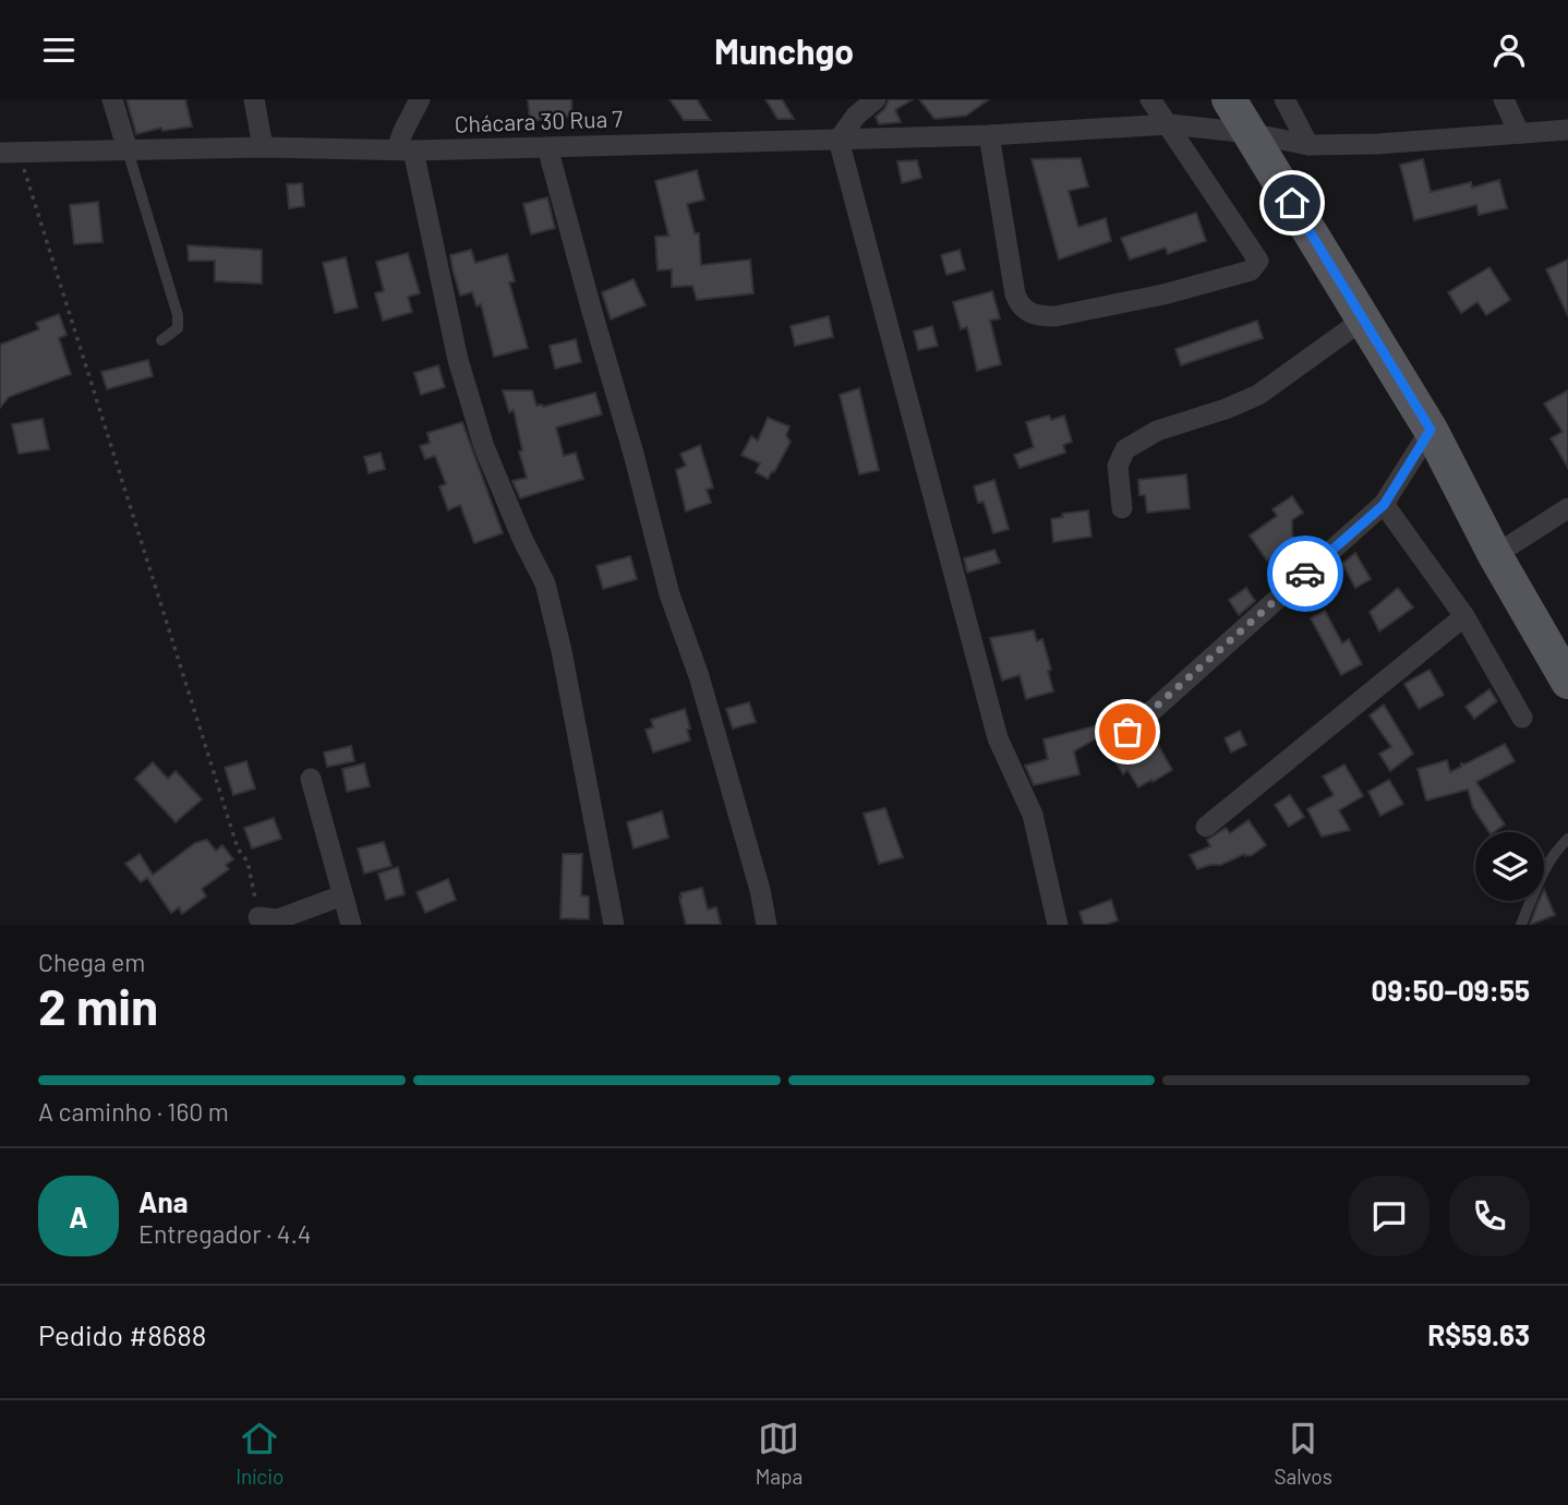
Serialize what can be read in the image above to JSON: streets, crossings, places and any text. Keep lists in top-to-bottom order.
{
  "streets": {
    "street": ["Chácara 30 Rua 7"]
  },
  "page": {
    "header": "Munchgo",
    "heading": ["2 min", "Chega em", "09:50–09:55"],
    "panel": [
      "Ana",
      "Entregador · 4.4",
      "Pedido #8688",
      "R$59.63"
    ],
    "bar": "A caminho · 160 m",
    "round": "A",
    "tabs": ["Início", "Mapa", "Salvos"]
  }
}
